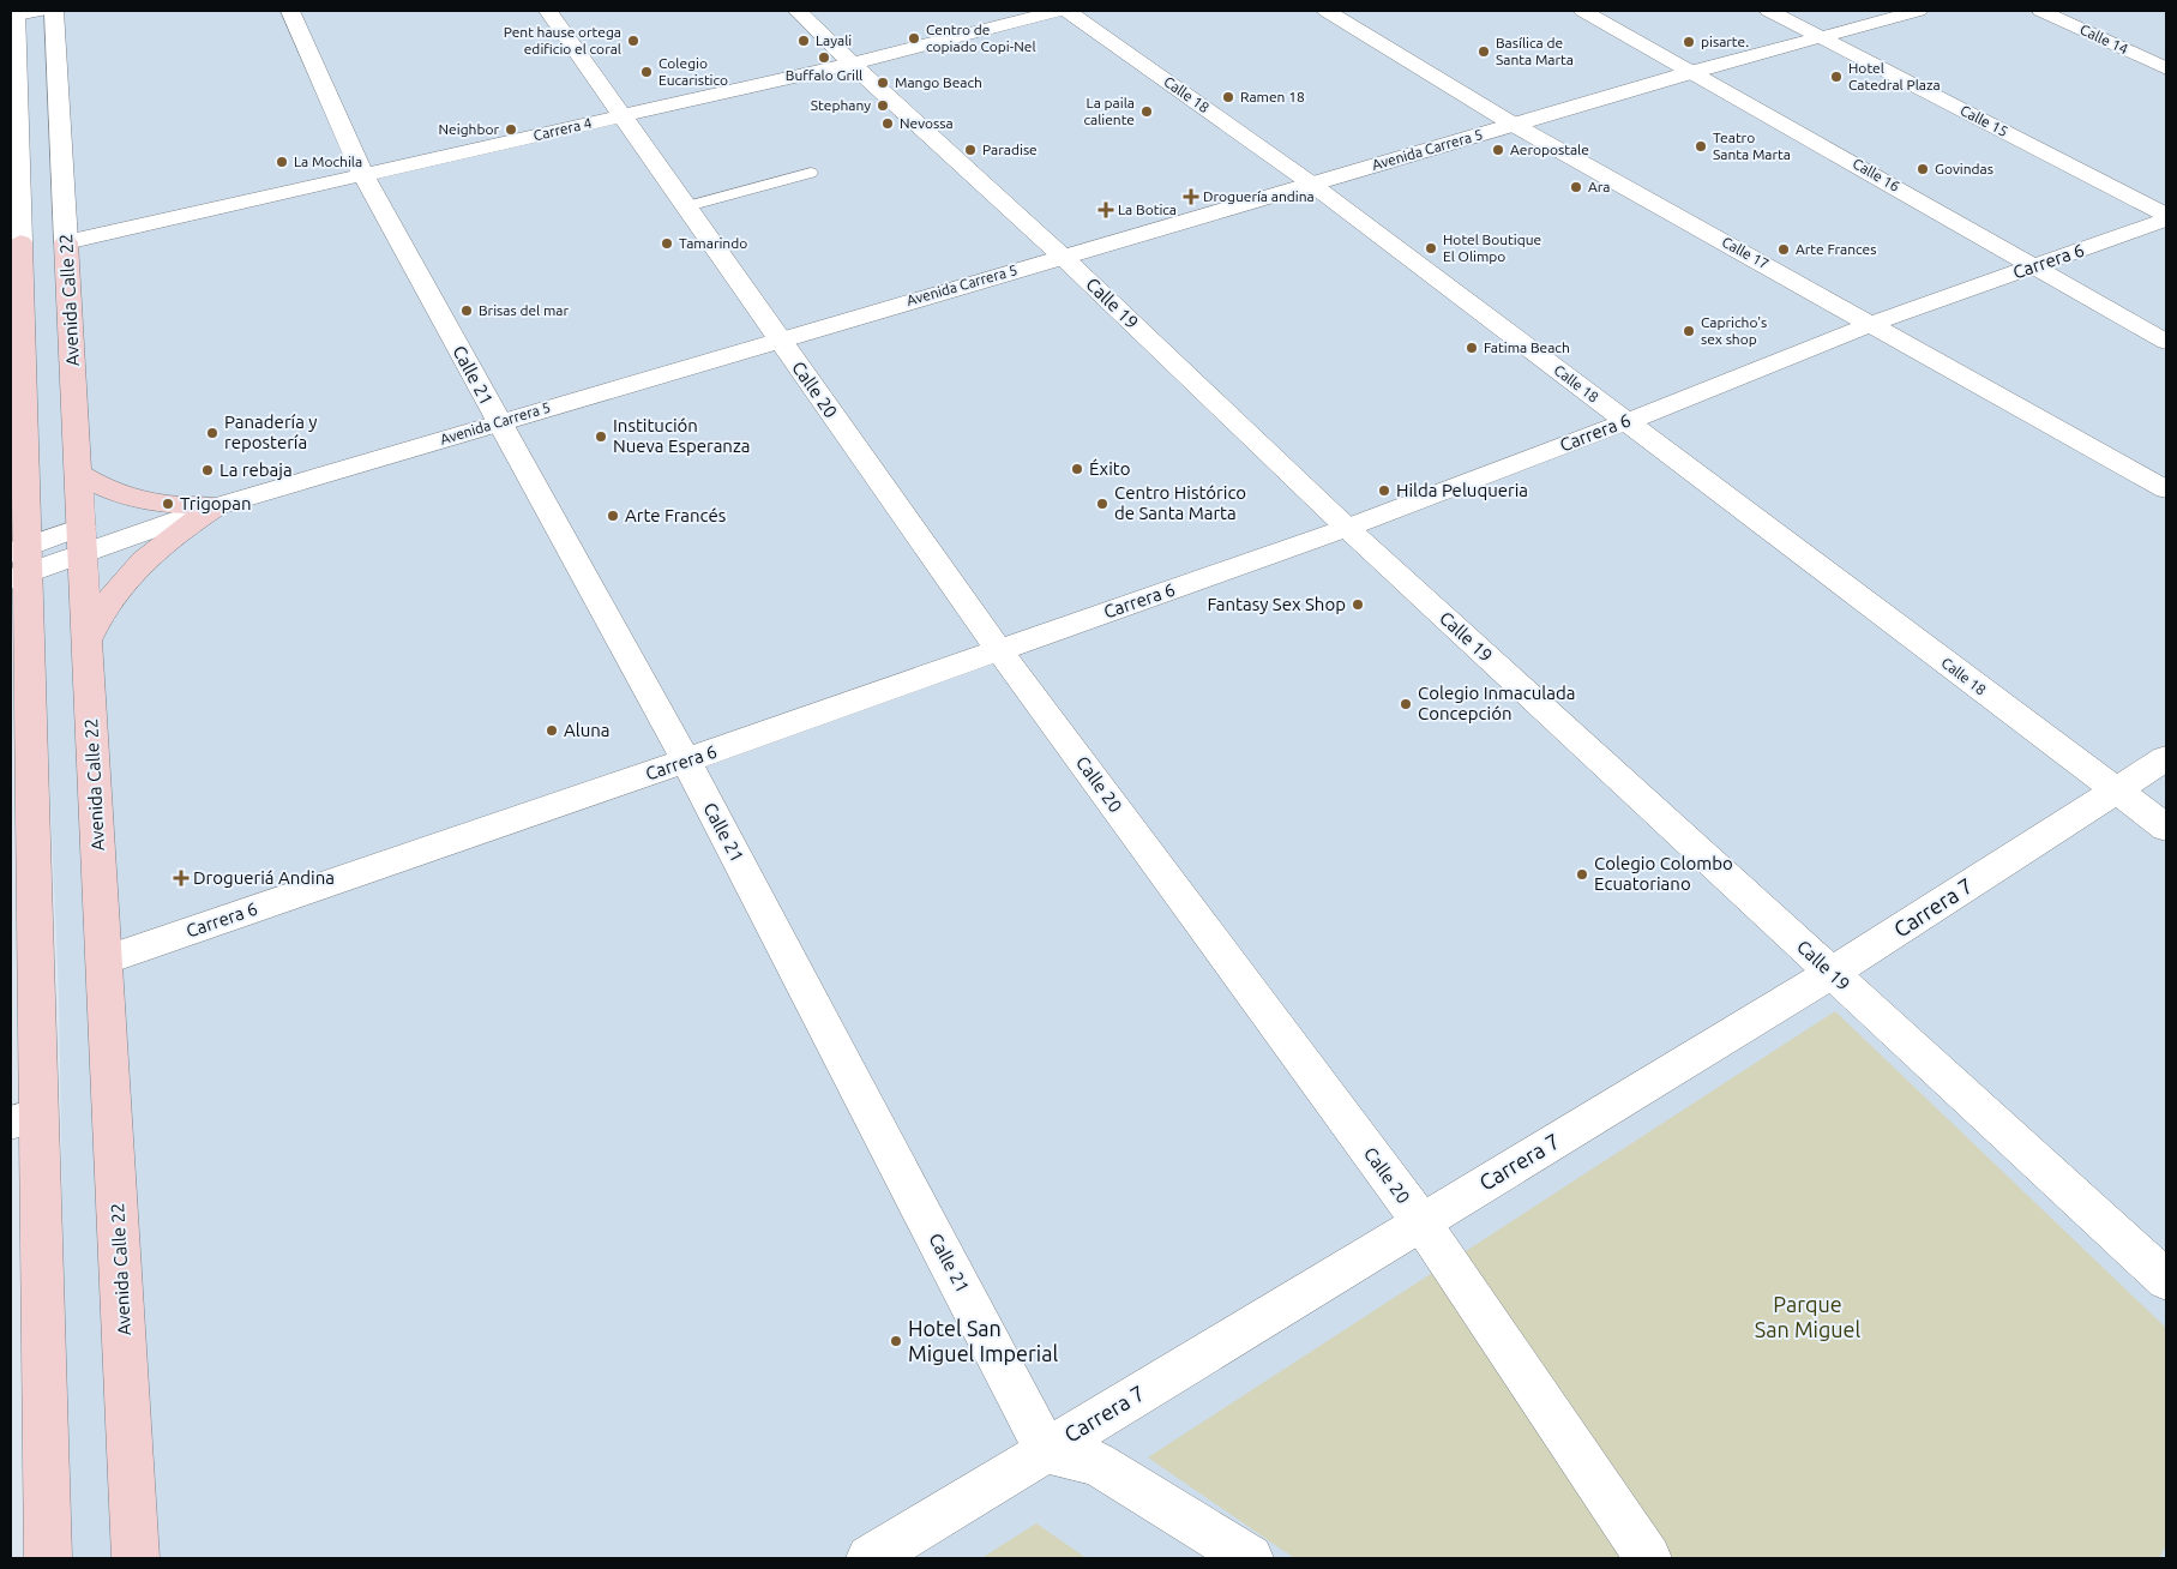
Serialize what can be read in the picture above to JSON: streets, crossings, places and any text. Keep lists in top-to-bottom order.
{
  "streets": {
    "main road": ["Avenida Calle 22"],
    "street": [
      "Calle 14",
      "Calle 18",
      "Calle 15",
      "Carrera 4",
      "Avenida Carrera 5",
      "Calle 16",
      "Calle 17",
      "Carrera 6",
      "Calle 19",
      "Calle 21",
      "Calle 20",
      "Carrera 7"
    ]
  },
  "crossings": [
    ["Calle 18", "Avenida Carrera 5"],
    ["Calle 18", "Carrera 6"],
    ["Calle 18", "Carrera 7"],
    ["Calle 15", "Avenida Carrera 5"],
    ["Carrera 4", "Avenida Calle 22"],
    ["Carrera 4", "Calle 19"],
    ["Carrera 4", "Calle 21"],
    ["Carrera 4", "Calle 20"],
    ["Avenida Carrera 5", "Calle 16"],
    ["Avenida Carrera 5", "Calle 17"],
    ["Avenida Carrera 5", "Avenida Calle 22"],
    ["Avenida Carrera 5", "Calle 19"],
    ["Avenida Carrera 5", "Calle 21"],
    ["Avenida Carrera 5", "Calle 20"],
    ["Calle 16", "Carrera 6"],
    ["Calle 17", "Carrera 6"],
    ["Carrera 6", "Avenida Calle 22"],
    ["Carrera 6", "Calle 19"],
    ["Carrera 6", "Calle 21"],
    ["Carrera 6", "Calle 20"],
    ["Calle 19", "Carrera 7"],
    ["Calle 21", "Carrera 7"],
    ["Calle 20", "Carrera 7"]
  ],
  "parks": ["Parque San Miguel"],
  "places": {
    "other": [
      "Centro de copiado Copi-Nel",
      "Pent hause ortega edificio el coral",
      "Layali",
      "pisarte.",
      "Basílica de Santa Marta",
      "Buffalo Grill",
      "Colegio Eucaristico",
      "Hotel Catedral Plaza",
      "Mango Beach",
      "Ramen 18",
      "Stephany",
      "La paila caliente",
      "Nevossa",
      "Neighbor",
      "Teatro Santa Marta",
      "Paradise",
      "Aeropostale",
      "La Mochila",
      "Govindas",
      "Ara",
      "Tamarindo",
      "Hotel Boutique El Olimpo",
      "Arte Frances",
      "Brisas del mar",
      "Capricho's sex shop",
      "Fatima Beach",
      "Panadería y repostería",
      "Institución Nueva Esperanza",
      "Éxito",
      "La rebaja",
      "Hilda Peluqueria",
      "Trigopan",
      "Centro Histórico de Santa Marta",
      "Arte Francés",
      "Fantasy Sex Shop",
      "Colegio Inmaculada Concepción",
      "Aluna",
      "Colegio Colombo Ecuatoriano",
      "Hotel San Miguel Imperial"
    ],
    "health": ["Droguería andina", "La Botica", "Drogueriá Andina"]
  }
}
